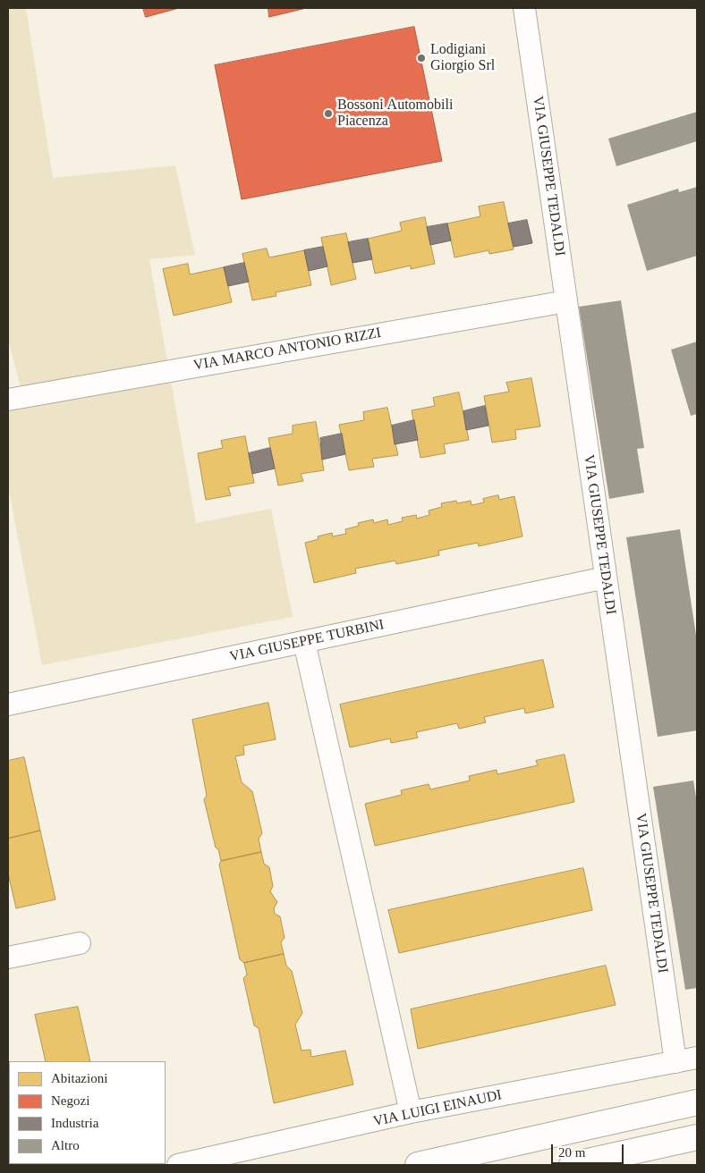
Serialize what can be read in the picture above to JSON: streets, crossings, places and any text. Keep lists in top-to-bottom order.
{
  "streets": {
    "street": [
      "VIA GIUSEPPE TEDALDI",
      "VIA MARCO ANTONIO RIZZI",
      "VIA GIUSEPPE TURBINI",
      "VIA LUIGI EINAUDI"
    ]
  },
  "crossings": [
    ["VIA GIUSEPPE TEDALDI", "VIA MARCO ANTONIO RIZZI"],
    ["VIA GIUSEPPE TEDALDI", "VIA GIUSEPPE TURBINI"],
    ["VIA GIUSEPPE TEDALDI", "VIA LUIGI EINAUDI"]
  ],
  "places": ["Lodigiani Giorgio Srl", "Bossoni Automobili Piacenza"],
  "legend": [
    "Abitazioni",
    "Negozi",
    "Industria",
    "Altro"
  ],
  "scale_bar": "20 m"
}
